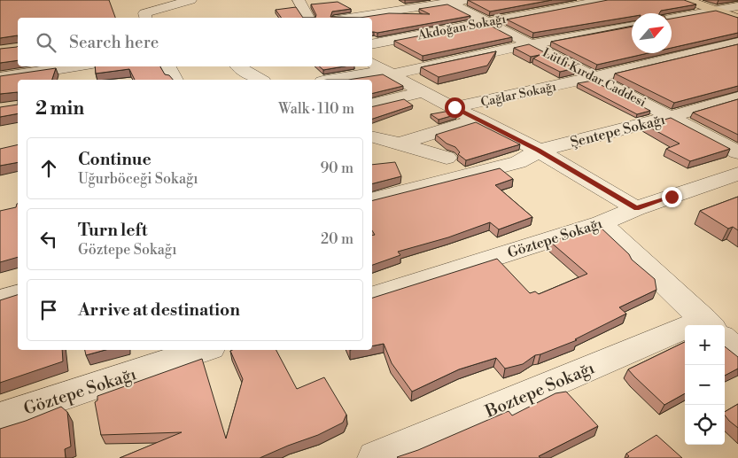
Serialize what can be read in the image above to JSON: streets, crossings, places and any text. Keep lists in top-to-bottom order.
{
  "streets": {
    "street": [
      "Akdoğan Sokağı",
      "Lütfi Kırdar Caddesi",
      "Çağlar Sokağı",
      "Şentepe Sokağı",
      "Göztepe Sokağı",
      "Boztepe Sokağı"
    ]
  },
  "crossings": [
    ["Akdoğan Sokağı", "Lütfi Kırdar Caddesi"],
    ["Lütfi Kırdar Caddesi", "Çağlar Sokağı"],
    ["Lütfi Kırdar Caddesi", "Şentepe Sokağı"]
  ],
  "north": "top right",
  "page": {
    "search": "Search here",
    "heading": ["2 min", "Walk · 110 m"],
    "list": [
      ["Continue", "Uğurböceği Sokağı", "90 m"],
      ["Turn left", "Göztepe Sokağı", "20 m"],
      "Arrive at destination"
    ],
    "map_buttons": ["+", "−"]
  }
}
